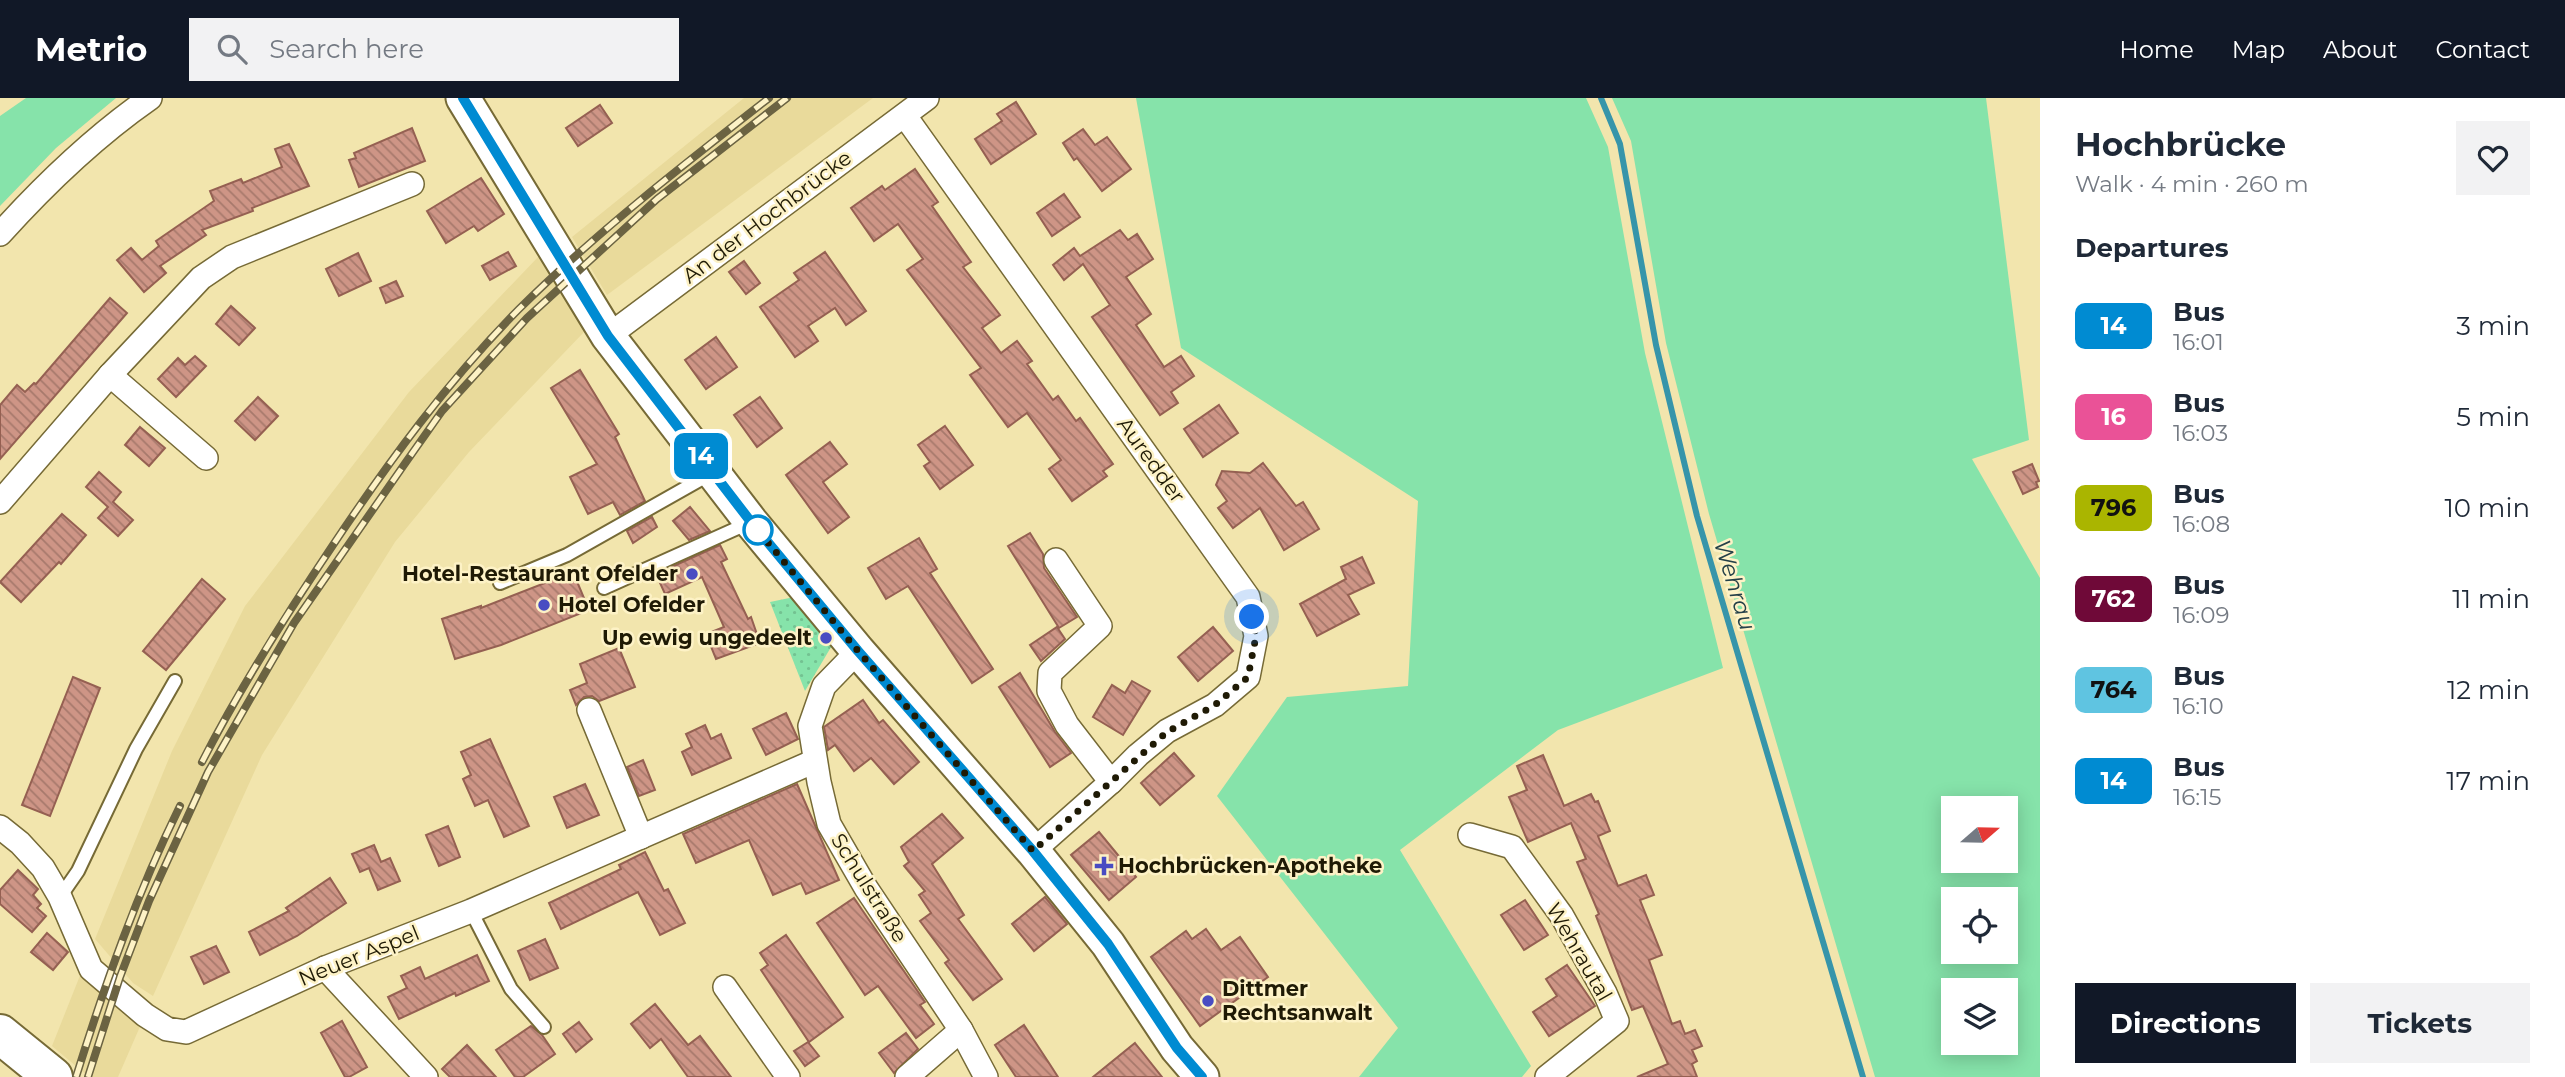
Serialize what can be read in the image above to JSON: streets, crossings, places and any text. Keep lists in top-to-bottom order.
{
  "streets": {
    "street": [
      "An der Hochbrücke",
      "Auredder",
      "Schulstraße",
      "Wehrautal",
      "Neuer Aspel"
    ]
  },
  "crossings": [
    ["An der Hochbrücke", "Auredder"],
    ["Schulstraße", "Neuer Aspel"]
  ],
  "water": ["Wehrau"],
  "places": {
    "other": [
      "Hotel-Restaurant Ofelder",
      "Hotel Ofelder",
      "Up ewig ungedeelt",
      "Dittmer Rechtsanwalt"
    ],
    "health": ["Hochbrücken-Apotheke"]
  },
  "lines": ["bus line 14"],
  "north": "right",
  "page": {
    "header": "Metrio",
    "search": "Search here",
    "nav": [
      "Home",
      "Map",
      "About",
      "Contact"
    ],
    "on_map": "14",
    "heading": [
      ["Hochbrücke", "Walk · 4 min · 260 m"],
      "Departures"
    ],
    "list": [
      {
        "mark": "14",
        "name": "Bus",
        "note": "16:01",
        "value": "3 min"
      },
      {
        "mark": "16",
        "name": "Bus",
        "note": "16:03",
        "value": "5 min"
      },
      {
        "mark": "796",
        "name": "Bus",
        "note": "16:08",
        "value": "10 min"
      },
      {
        "mark": "762",
        "name": "Bus",
        "note": "16:09",
        "value": "11 min"
      },
      {
        "mark": "764",
        "name": "Bus",
        "note": "16:10",
        "value": "12 min"
      },
      {
        "mark": "14",
        "name": "Bus",
        "note": "16:15",
        "value": "17 min"
      }
    ],
    "buttons": ["Directions", "Tickets"]
  }
}
